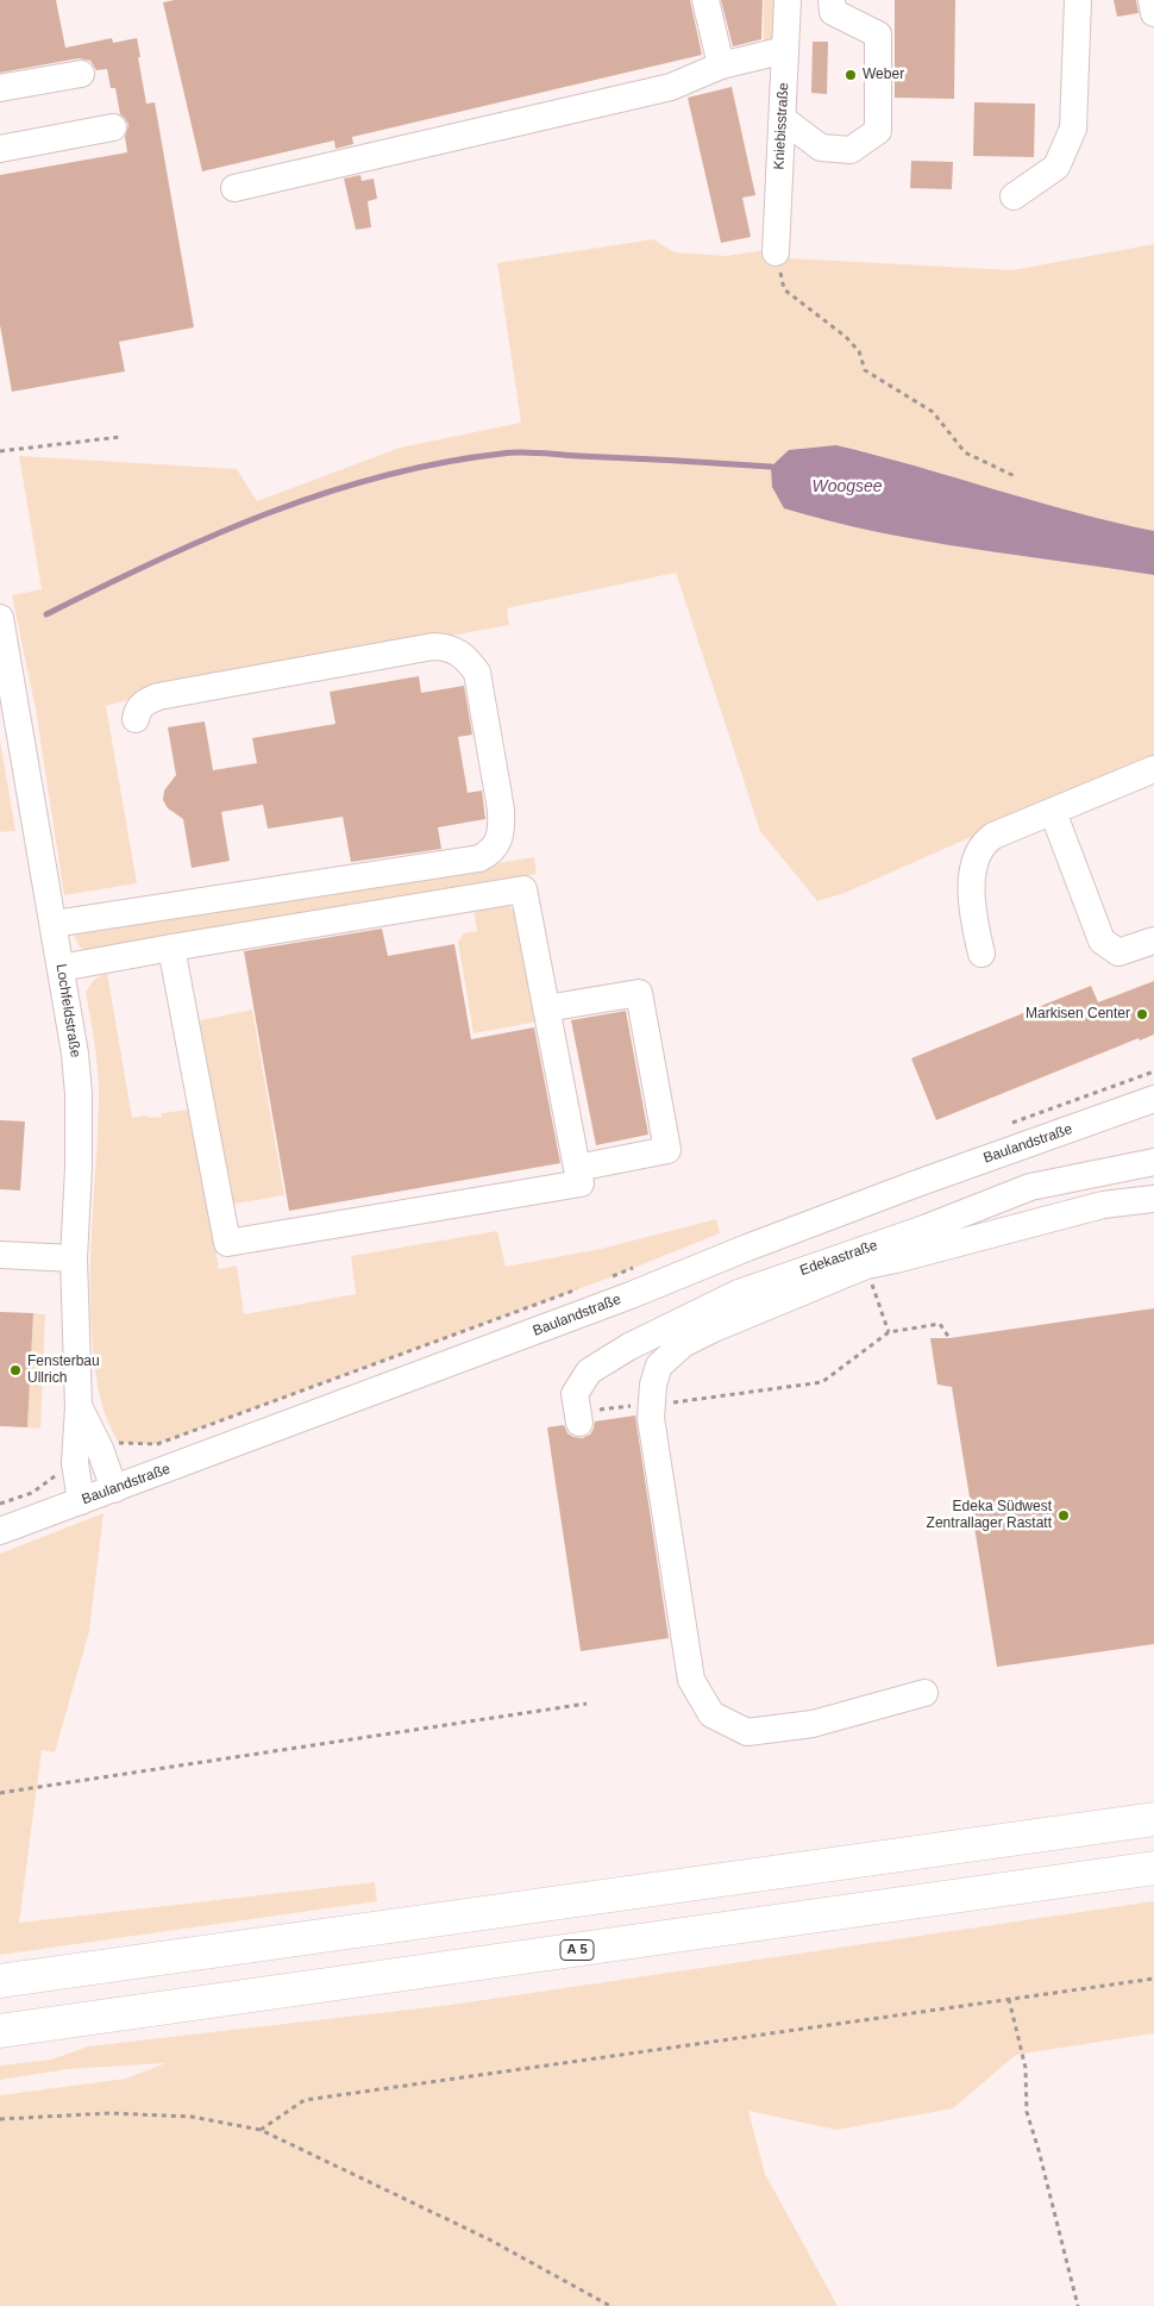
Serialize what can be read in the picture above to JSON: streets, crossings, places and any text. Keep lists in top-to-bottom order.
{
  "streets": {
    "highway": ["A 5"],
    "street": [
      "Kniebisstraße",
      "Lochfeldstraße",
      "Baulandstraße",
      "Edekastraße"
    ]
  },
  "crossings": [
    ["Lochfeldstraße", "Baulandstraße"]
  ],
  "water": ["Woogsee"],
  "places": [
    "Weber",
    "Markisen Center",
    "Fensterbau Ullrich",
    "Edeka Südwest Zentrallager Rastatt"
  ]
}
